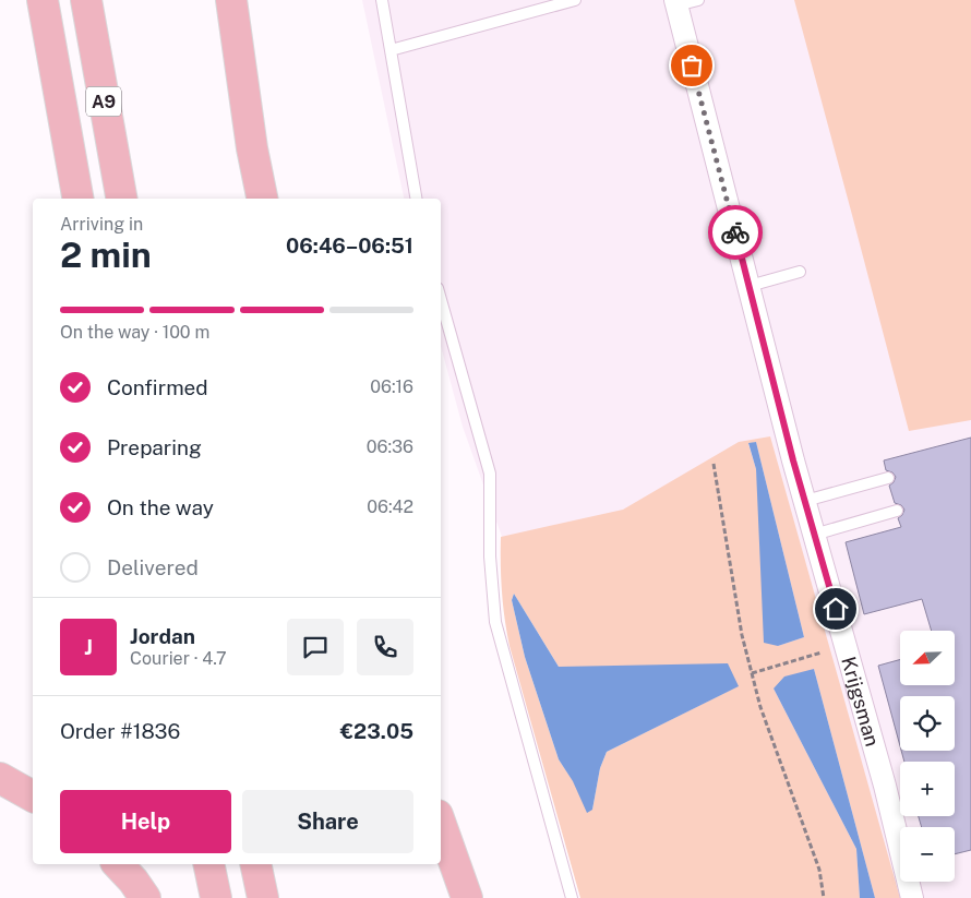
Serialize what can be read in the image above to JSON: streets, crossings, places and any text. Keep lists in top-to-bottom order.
{
  "streets": {
    "highway": ["A9"],
    "street": ["Krijgsman"]
  },
  "north": "bottom left",
  "page": {
    "heading": ["2 min", "Arriving in", "06:46–06:51"],
    "panel": [
      "Jordan",
      "Courier · 4.7",
      "Order #1836",
      "€23.05"
    ],
    "bar": "On the way · 100 m",
    "list": [
      ["Confirmed", "06:16"],
      ["Preparing", "06:36"],
      ["On the way", "06:42"],
      "Delivered"
    ],
    "round": "J",
    "map_buttons": ["+", "−"],
    "buttons": ["Help", "Share"]
  }
}
